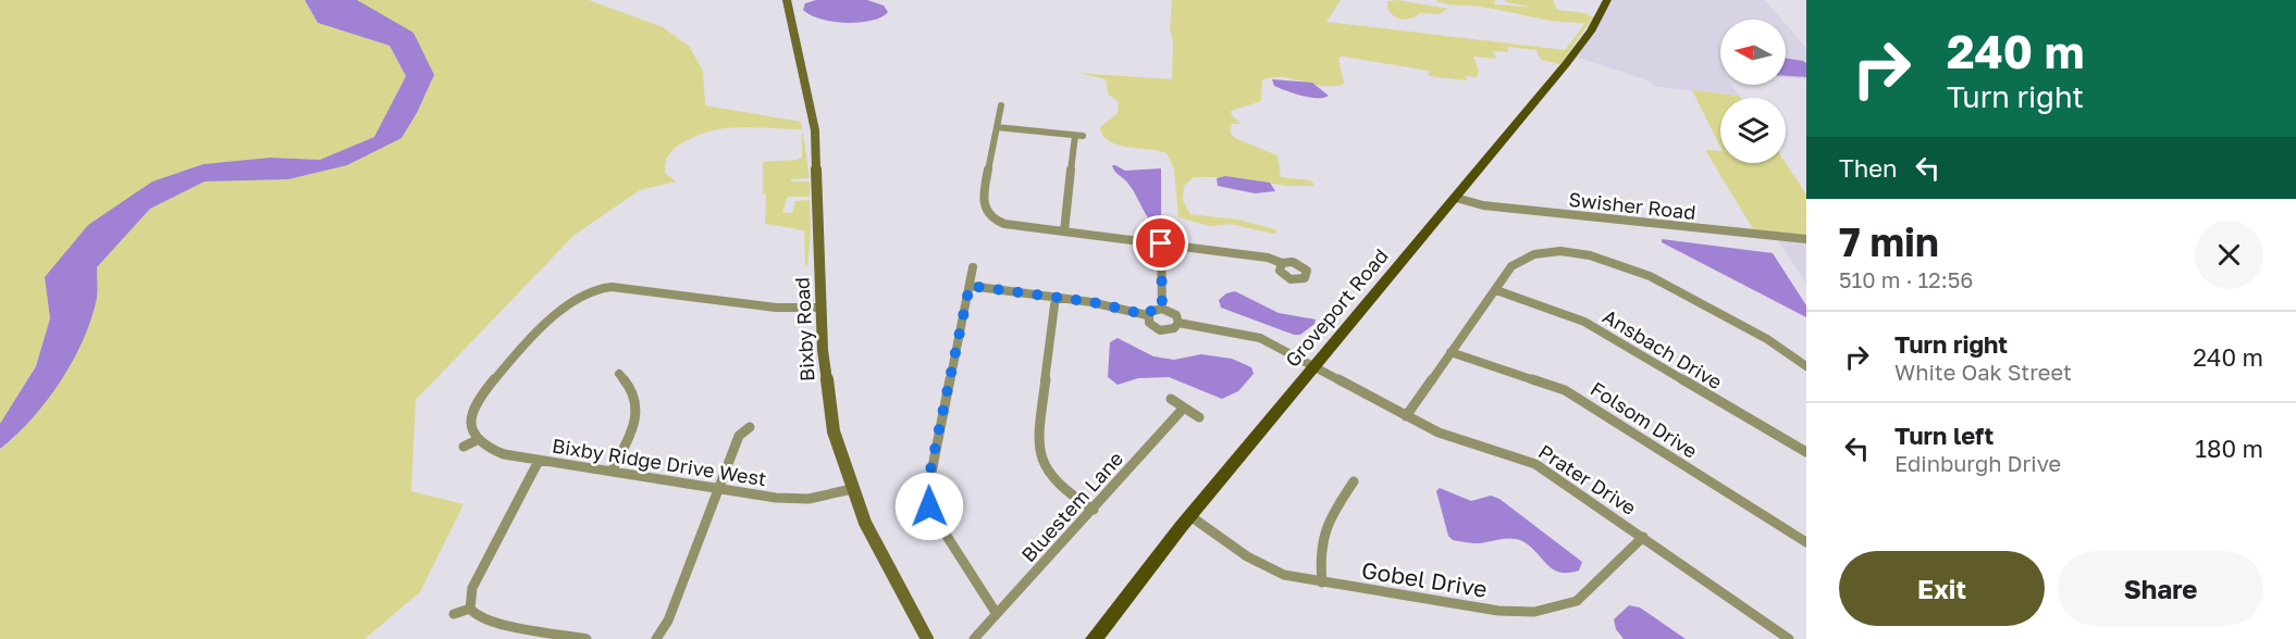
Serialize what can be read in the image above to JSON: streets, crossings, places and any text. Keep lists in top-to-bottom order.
{
  "streets": {
    "main road": ["Groveport Road"],
    "street": [
      "Swisher Road",
      "Bixby Road",
      "Ansbach Drive",
      "Folsom Drive",
      "Bixby Ridge Drive West",
      "Prater Drive",
      "Bluestem Lane",
      "Gobel Drive"
    ]
  },
  "crossings": [
    ["Swisher Road", "Groveport Road"],
    ["Groveport Road", "Prater Drive"],
    ["Groveport Road", "Gobel Drive"],
    ["Bixby Road", "Bixby Ridge Drive West"],
    ["Prater Drive", "Gobel Drive"]
  ],
  "north": "left",
  "page": {
    "turn": ["240 m", "Turn right"],
    "then": "Then",
    "heading": ["7 min", "510 m · 12:56"],
    "list": [
      {
        "name": "Turn right",
        "note": "White Oak Street",
        "value": "240 m"
      },
      {
        "name": "Turn left",
        "note": "Edinburgh Drive",
        "value": "180 m"
      }
    ],
    "buttons": ["Exit", "Share"]
  }
}
